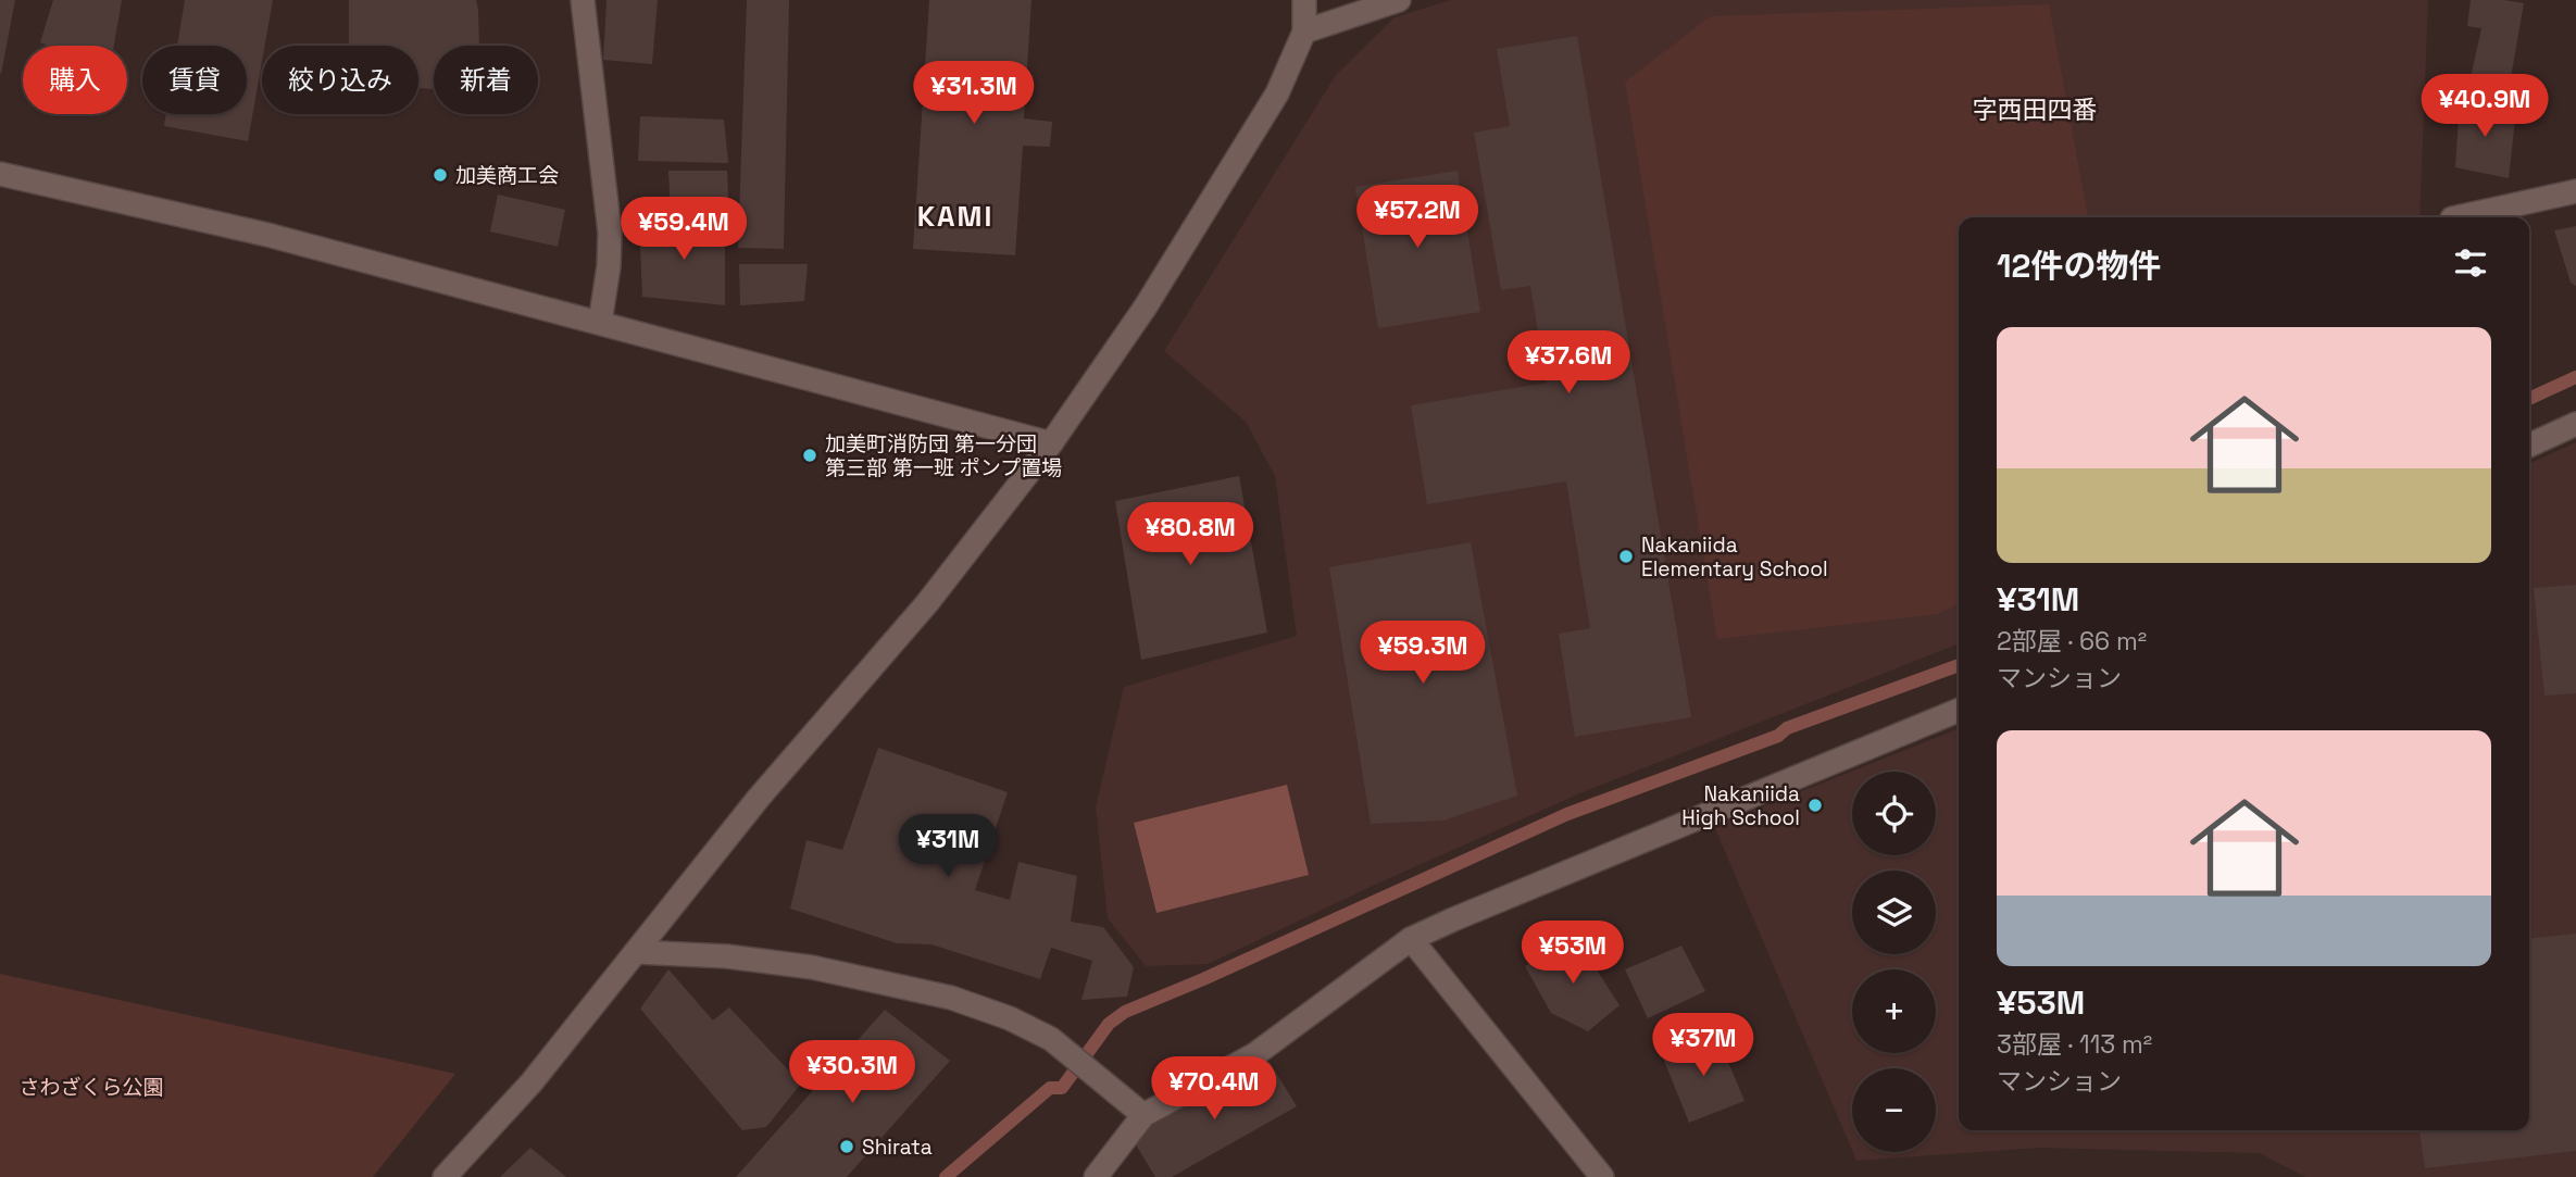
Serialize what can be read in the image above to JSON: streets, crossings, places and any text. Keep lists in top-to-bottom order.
{
  "districts": ["字西田四番", "KAMI"],
  "parks": ["さわざくら公園"],
  "places": [
    "加美商工会",
    "加美町消防団 第一分団 第三部 第一班 ポンプ置場",
    "Nakaniida Elementary School",
    "Nakaniida High School",
    "Shirata"
  ],
  "page": {
    "chip": [
      "購入",
      "賃貸",
      "絞り込み",
      "新着"
    ],
    "price": [
      "¥31.3M",
      "¥40.9M",
      "¥57.2M",
      "¥59.4M",
      "¥37.6M",
      "¥80.8M",
      "¥59.3M",
      "¥31M",
      "¥53M",
      "¥37M",
      "¥30.3M",
      "¥70.4M"
    ],
    "heading": "12件の物件",
    "list": [
      {
        "name": "¥31M",
        "note": "2部屋 · 66 m² · マンション"
      },
      {
        "name": "¥53M",
        "note": "3部屋 · 113 m² · マンション"
      }
    ],
    "map_buttons": ["+", "−"]
  }
}
